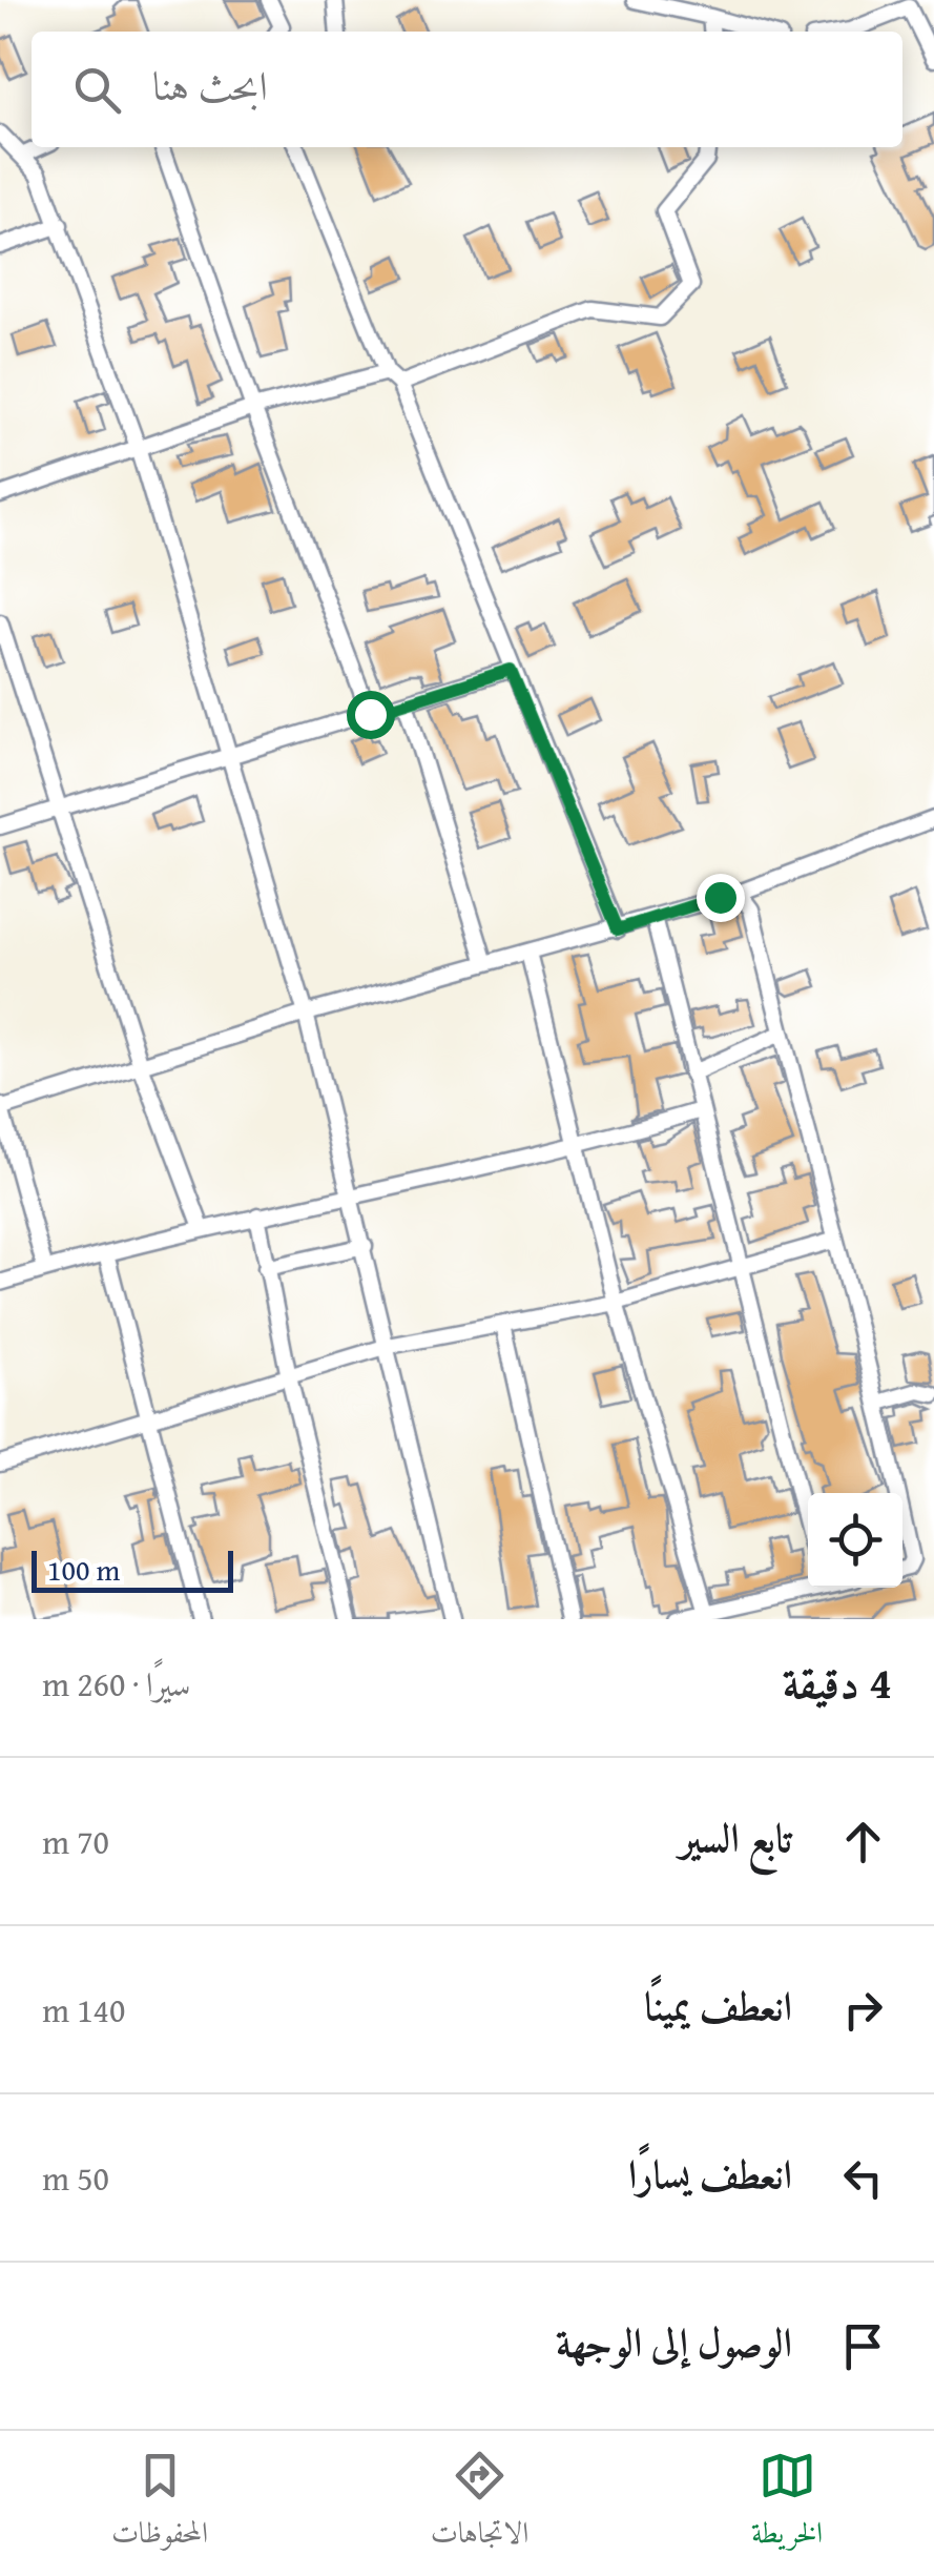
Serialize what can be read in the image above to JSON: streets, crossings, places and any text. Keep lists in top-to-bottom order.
{
  "scale_bar": "100 m",
  "page": {
    "search": "ابحث هنا",
    "scale": "100 m",
    "heading": ["4 دقيقة", "سيرًا · 260 m"],
    "list": [
      ["تابع السير", "70 m"],
      ["انعطف يمينًا", "140 m"],
      ["انعطف يسارًا", "50 m"],
      "الوصول إلى الوجهة"
    ],
    "nav": ["الخريطة", "الاتجاهات", "المحفوظات"]
  }
}
